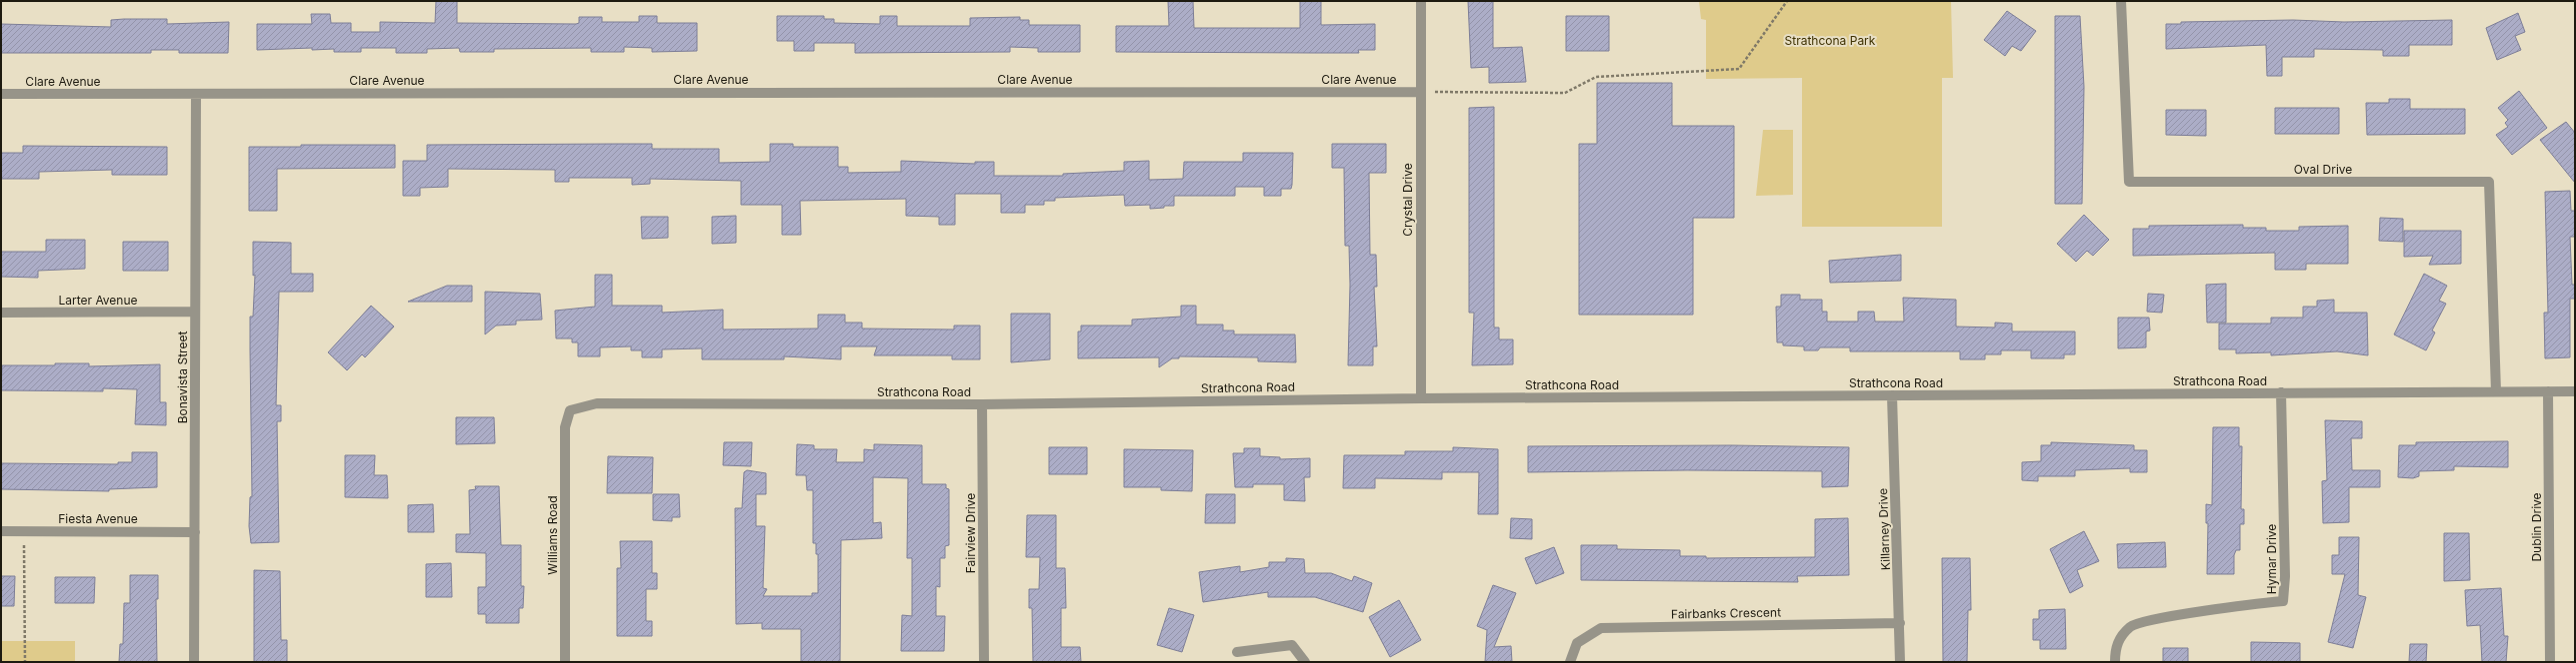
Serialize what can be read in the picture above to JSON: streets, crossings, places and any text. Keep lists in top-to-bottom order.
{
  "streets": {
    "street": [
      "Clare Avenue",
      "Oval Drive",
      "Crystal Drive",
      "Larter Avenue",
      "Bonavista Street",
      "Strathcona Road",
      "Fiesta Avenue",
      "Dublin Drive",
      "Killarney Drive",
      "Fairview Drive",
      "Williams Road",
      "Hymar Drive",
      "Fairbanks Crescent"
    ]
  },
  "crossings": [
    ["Clare Avenue", "Crystal Drive"],
    ["Clare Avenue", "Bonavista Street"],
    ["Oval Drive", "Strathcona Road"],
    ["Crystal Drive", "Strathcona Road"],
    ["Larter Avenue", "Bonavista Street"],
    ["Bonavista Street", "Fiesta Avenue"],
    ["Strathcona Road", "Dublin Drive"],
    ["Strathcona Road", "Killarney Drive"],
    ["Strathcona Road", "Fairview Drive"],
    ["Strathcona Road", "Williams Road"],
    ["Strathcona Road", "Hymar Drive"],
    ["Killarney Drive", "Fairbanks Crescent"]
  ],
  "parks": ["Strathcona Park"]
}
